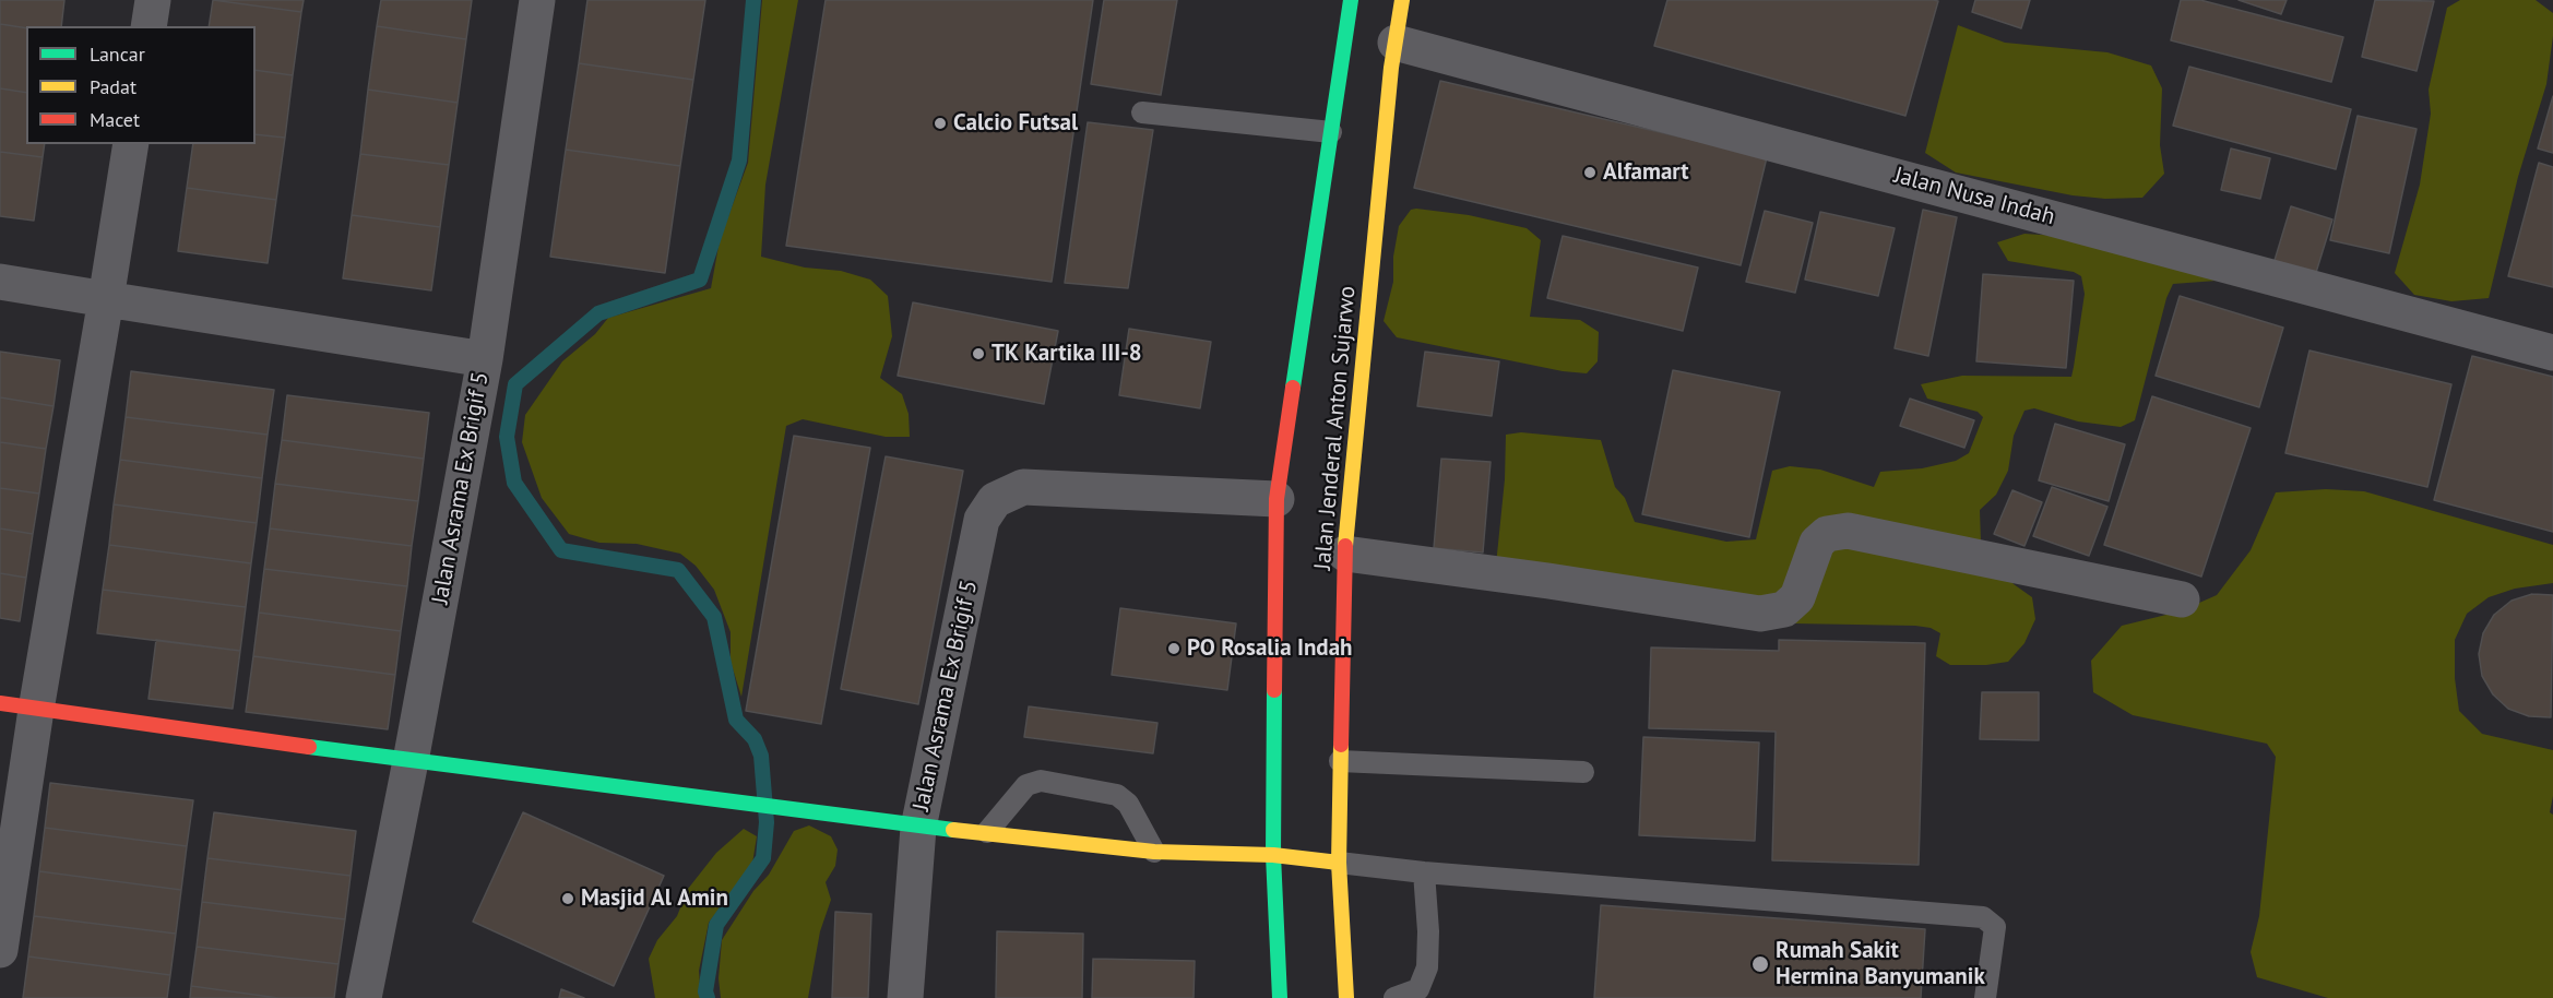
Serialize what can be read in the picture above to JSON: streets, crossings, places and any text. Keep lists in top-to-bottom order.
{
  "streets": {
    "main road": ["Jalan Jenderal Anton Sujarwo", "Jalan Asrama Ex Brigif 5"],
    "street": ["Jalan Nusa Indah"]
  },
  "crossings": [
    ["Jalan Nusa Indah", "Jalan Jenderal Anton Sujarwo"],
    ["Jalan Jenderal Anton Sujarwo", "Jalan Asrama Ex Brigif 5"]
  ],
  "places": [
    "Calcio Futsal",
    "Alfamart",
    "TK Kartika III-8",
    "PO Rosalia Indah",
    "Masjid Al Amin",
    "Rumah Sakit Hermina Banyumanik"
  ],
  "legend": ["Lancar", "Padat", "Macet"]
}
